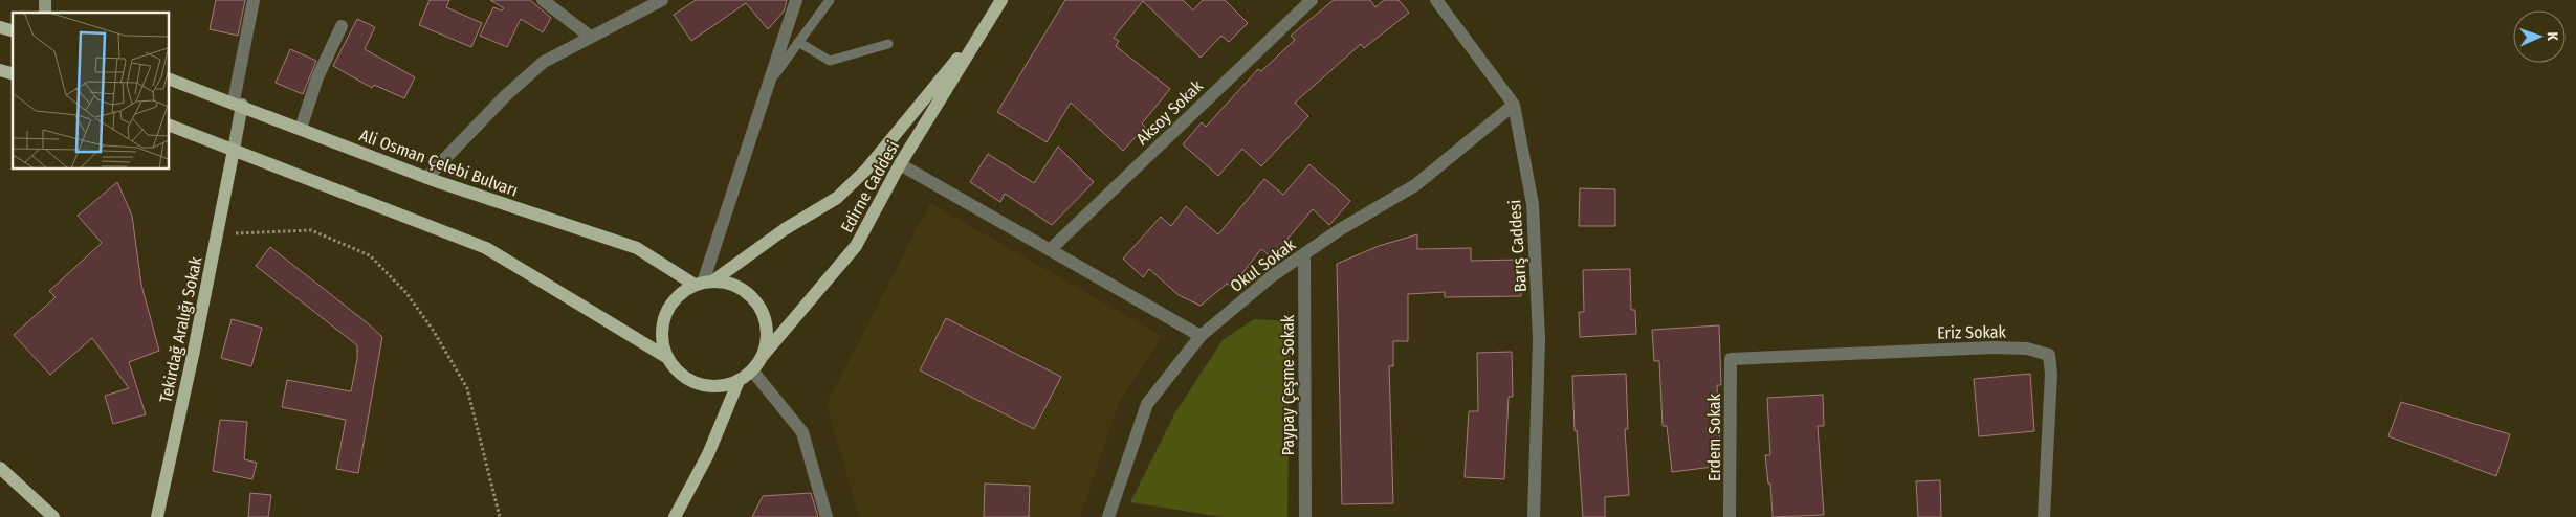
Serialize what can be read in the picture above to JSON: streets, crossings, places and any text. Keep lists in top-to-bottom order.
{
  "streets": {
    "main road": ["Ali Osman Çelebi Bulvarı", "Edirne Caddesi", "Tekirdağ Aralığı Sokak"],
    "street": [
      "Aksoy Sokak",
      "Barış Caddesi",
      "Okul Sokak",
      "Eriz Sokak",
      "Paypay Çeşme Sokak",
      "Erdem Sokak"
    ]
  },
  "crossings": [
    ["Ali Osman Çelebi Bulvarı", "Edirne Caddesi"],
    ["Barış Caddesi", "Okul Sokak"],
    ["Okul Sokak", "Paypay Çeşme Sokak"],
    ["Eriz Sokak", "Erdem Sokak"]
  ],
  "north": "right"
}
